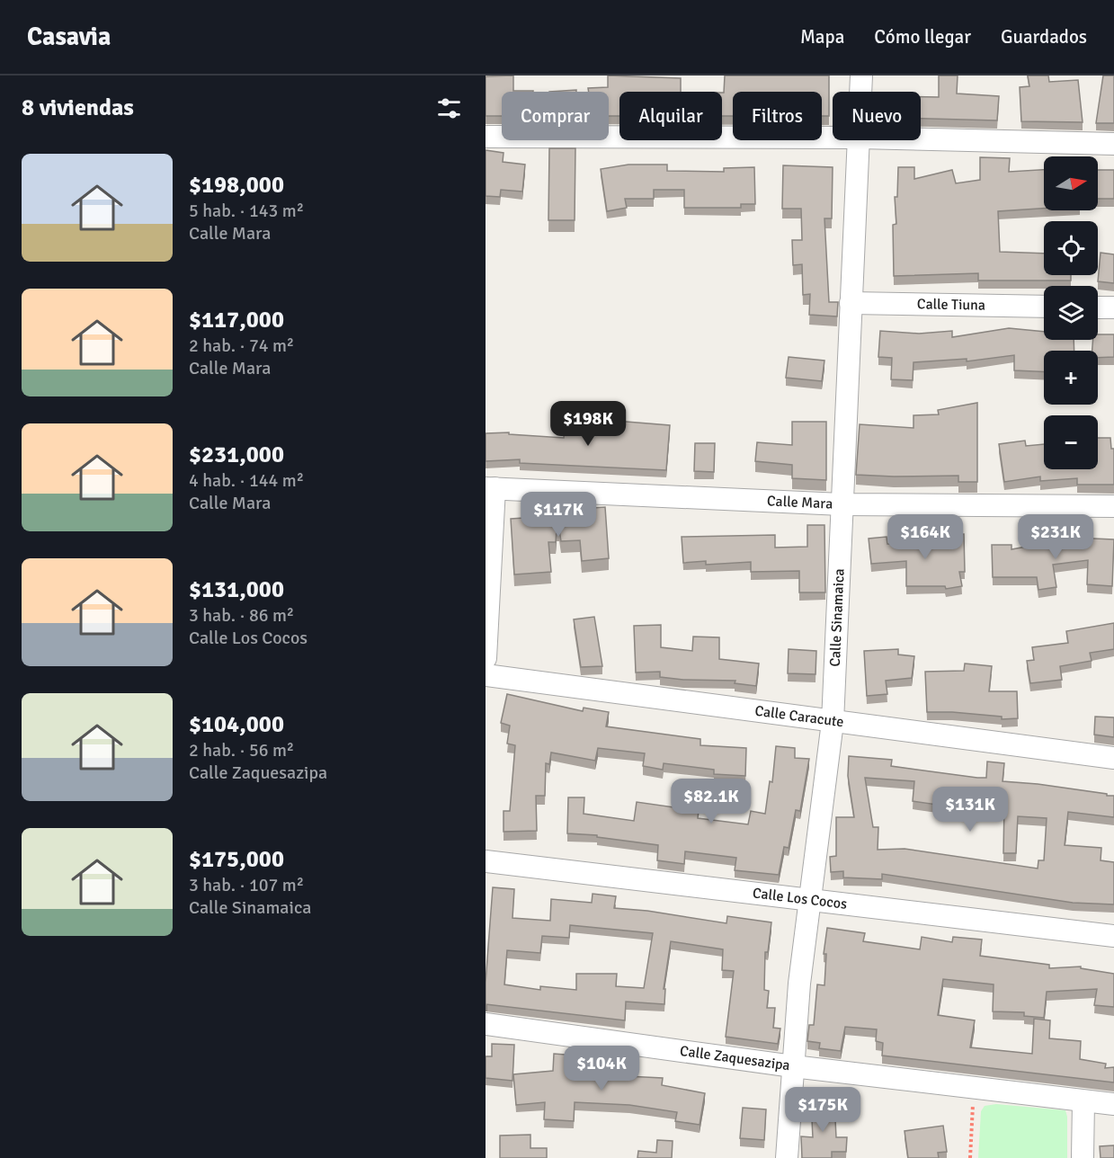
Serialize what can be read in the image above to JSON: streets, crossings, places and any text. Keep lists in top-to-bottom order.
{
  "streets": {
    "street": [
      "Calle Tiuna",
      "Calle Mara",
      "Calle Sinamaica",
      "Calle Caracute",
      "Calle Los Cocos",
      "Calle Zaquesazipa"
    ]
  },
  "crossings": [
    ["Calle Tiuna", "Calle Sinamaica"],
    ["Calle Mara", "Calle Sinamaica"],
    ["Calle Sinamaica", "Calle Caracute"],
    ["Calle Sinamaica", "Calle Los Cocos"],
    ["Calle Sinamaica", "Calle Zaquesazipa"]
  ],
  "north": "right",
  "page": {
    "header": "Casavia",
    "nav": ["Mapa", "Cómo llegar", "Guardados"],
    "heading": "8 viviendas",
    "chip": [
      "Comprar",
      "Alquilar",
      "Filtros",
      "Nuevo"
    ],
    "list": [
      {
        "name": "$198,000",
        "note": "5 hab. · 143 m² · Calle Mara"
      },
      {
        "name": "$117,000",
        "note": "2 hab. · 74 m² · Calle Mara"
      },
      {
        "name": "$231,000",
        "note": "4 hab. · 144 m² · Calle Mara"
      },
      {
        "name": "$131,000",
        "note": "3 hab. · 86 m² · Calle Los Cocos"
      },
      {
        "name": "$104,000",
        "note": "2 hab. · 56 m² · Calle Zaquesazipa"
      },
      {
        "name": "$175,000",
        "note": "3 hab. · 107 m² · Calle Sinamaica"
      }
    ],
    "map_buttons": ["+", "−"],
    "price": [
      "$198K",
      "$117K",
      "$164K",
      "$231K",
      "$82.1K",
      "$131K",
      "$104K",
      "$175K"
    ]
  }
}
